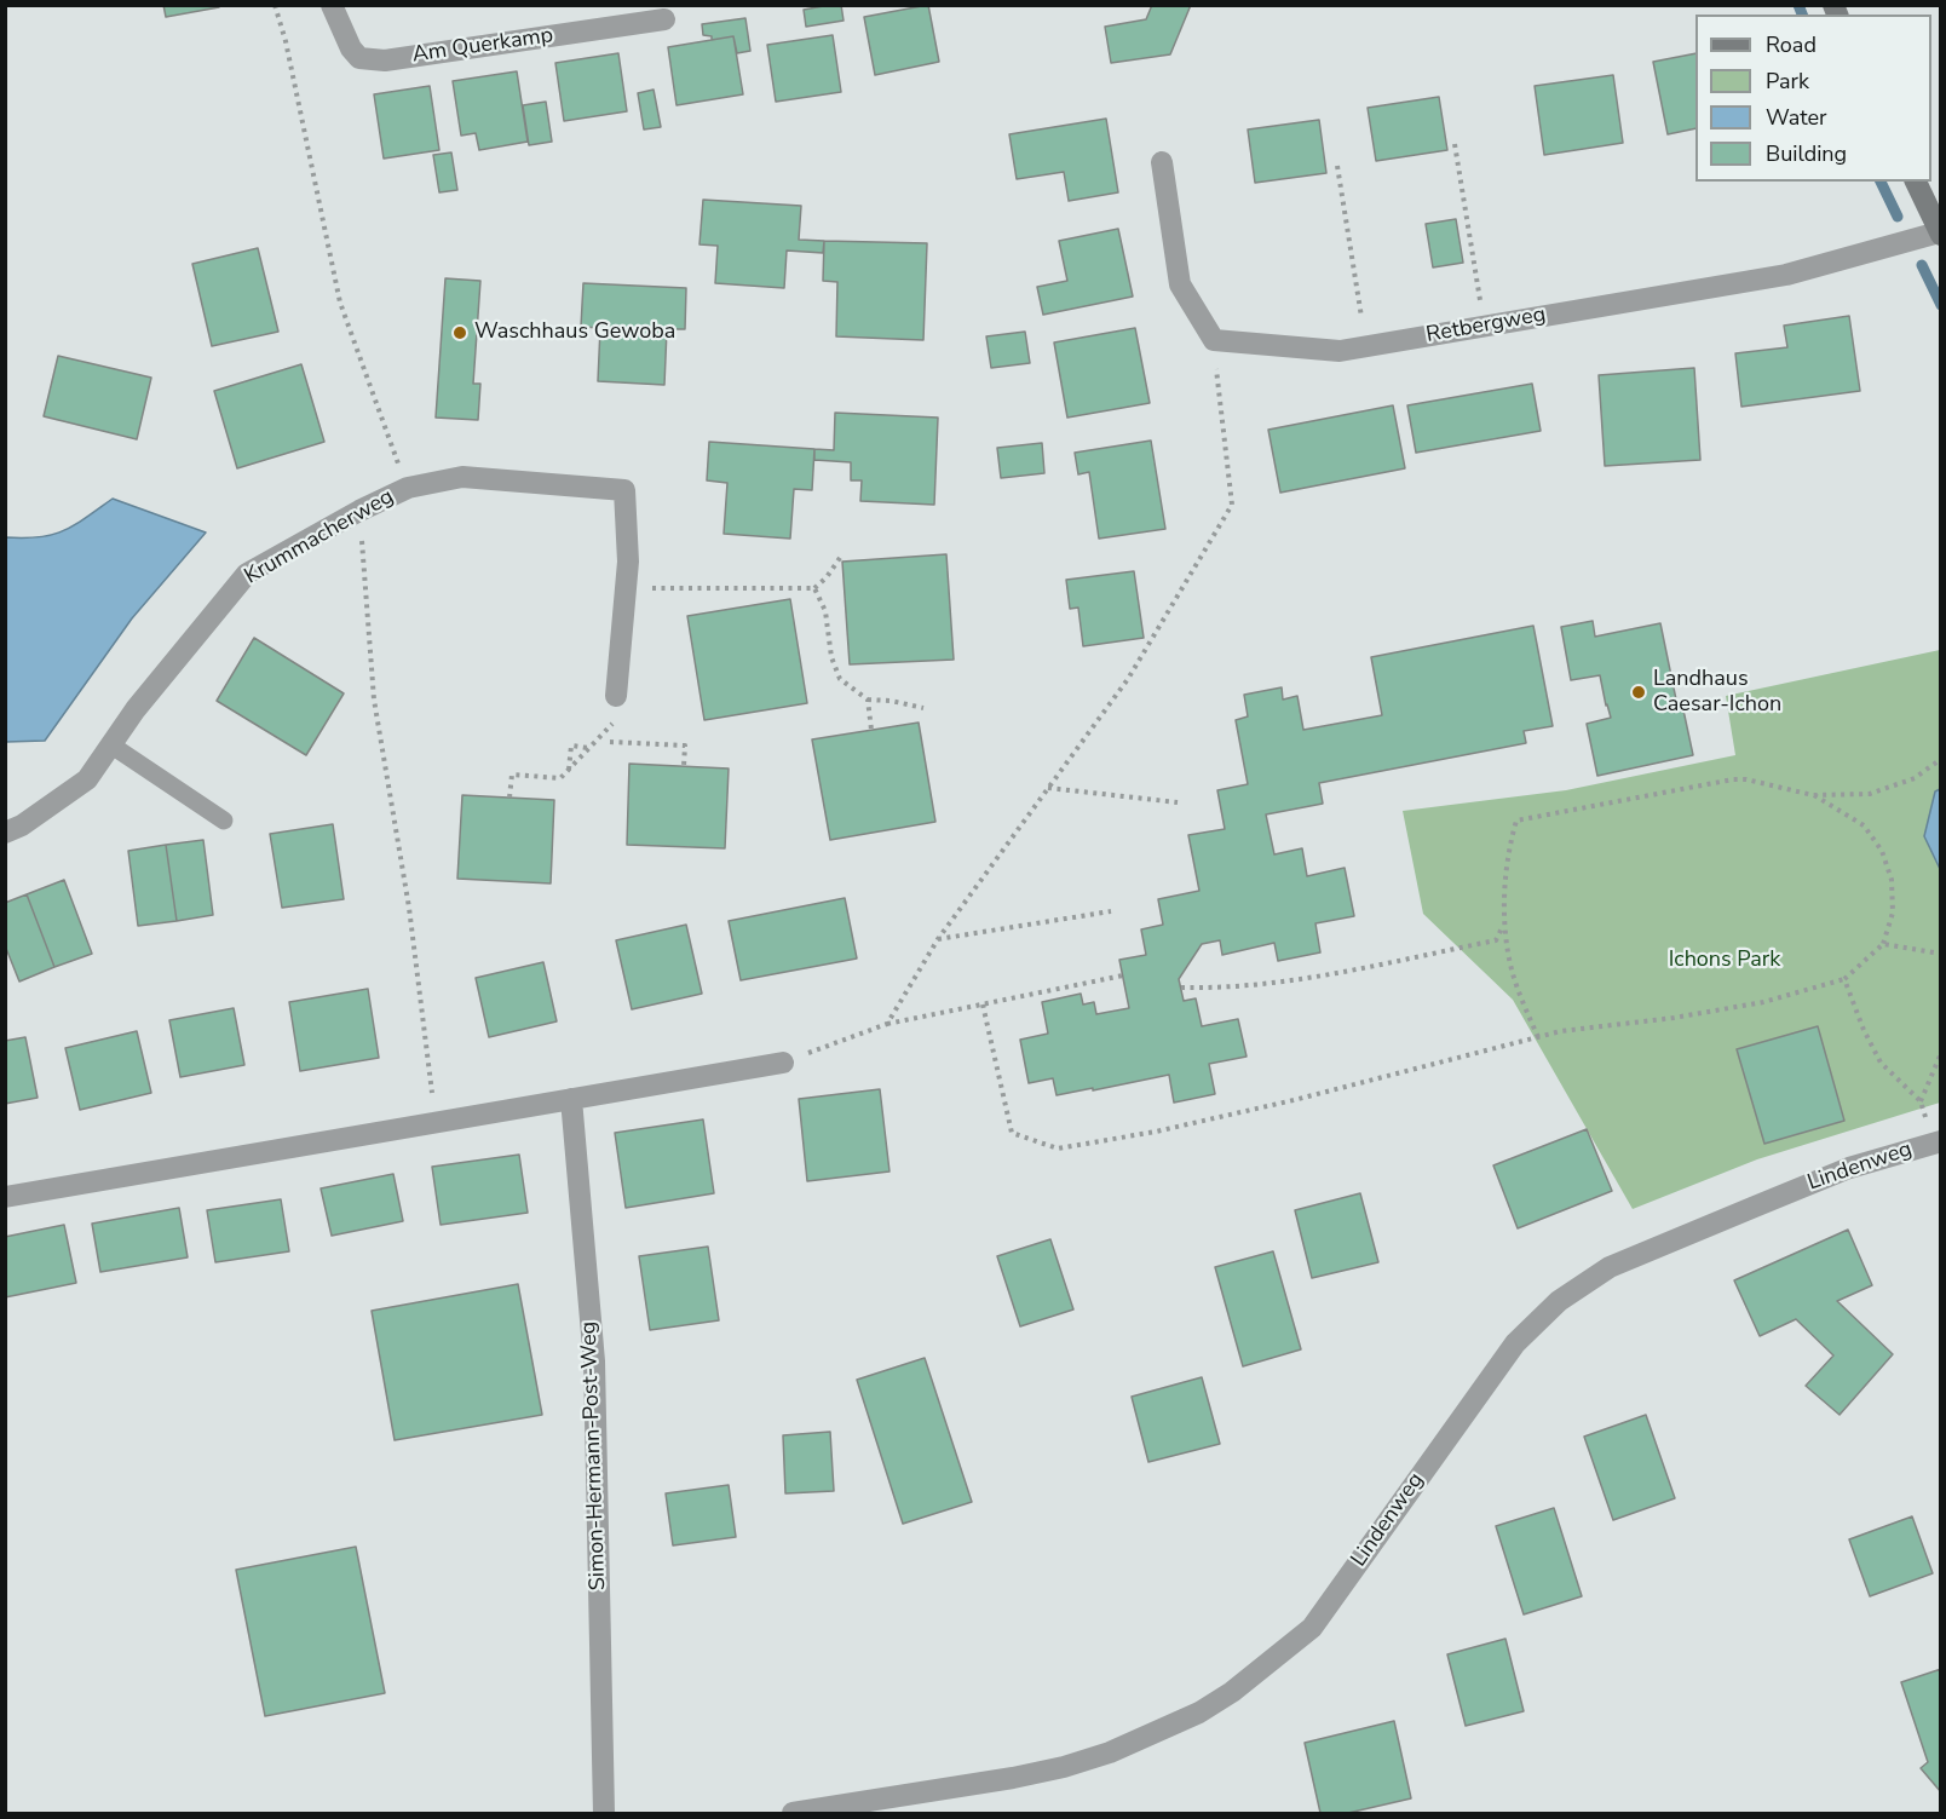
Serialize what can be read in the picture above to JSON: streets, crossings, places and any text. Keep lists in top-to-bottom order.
{
  "streets": {
    "street": [
      "Am Querkamp",
      "Retbergweg",
      "Krummacherweg",
      "Lindenweg",
      "Simon-Hermann-Post-Weg"
    ]
  },
  "parks": ["Ichons Park"],
  "places": ["Waschhaus Gewoba", "Landhaus Caesar-Ichon"],
  "legend": [
    "Road",
    "Park",
    "Water",
    "Building"
  ]
}
